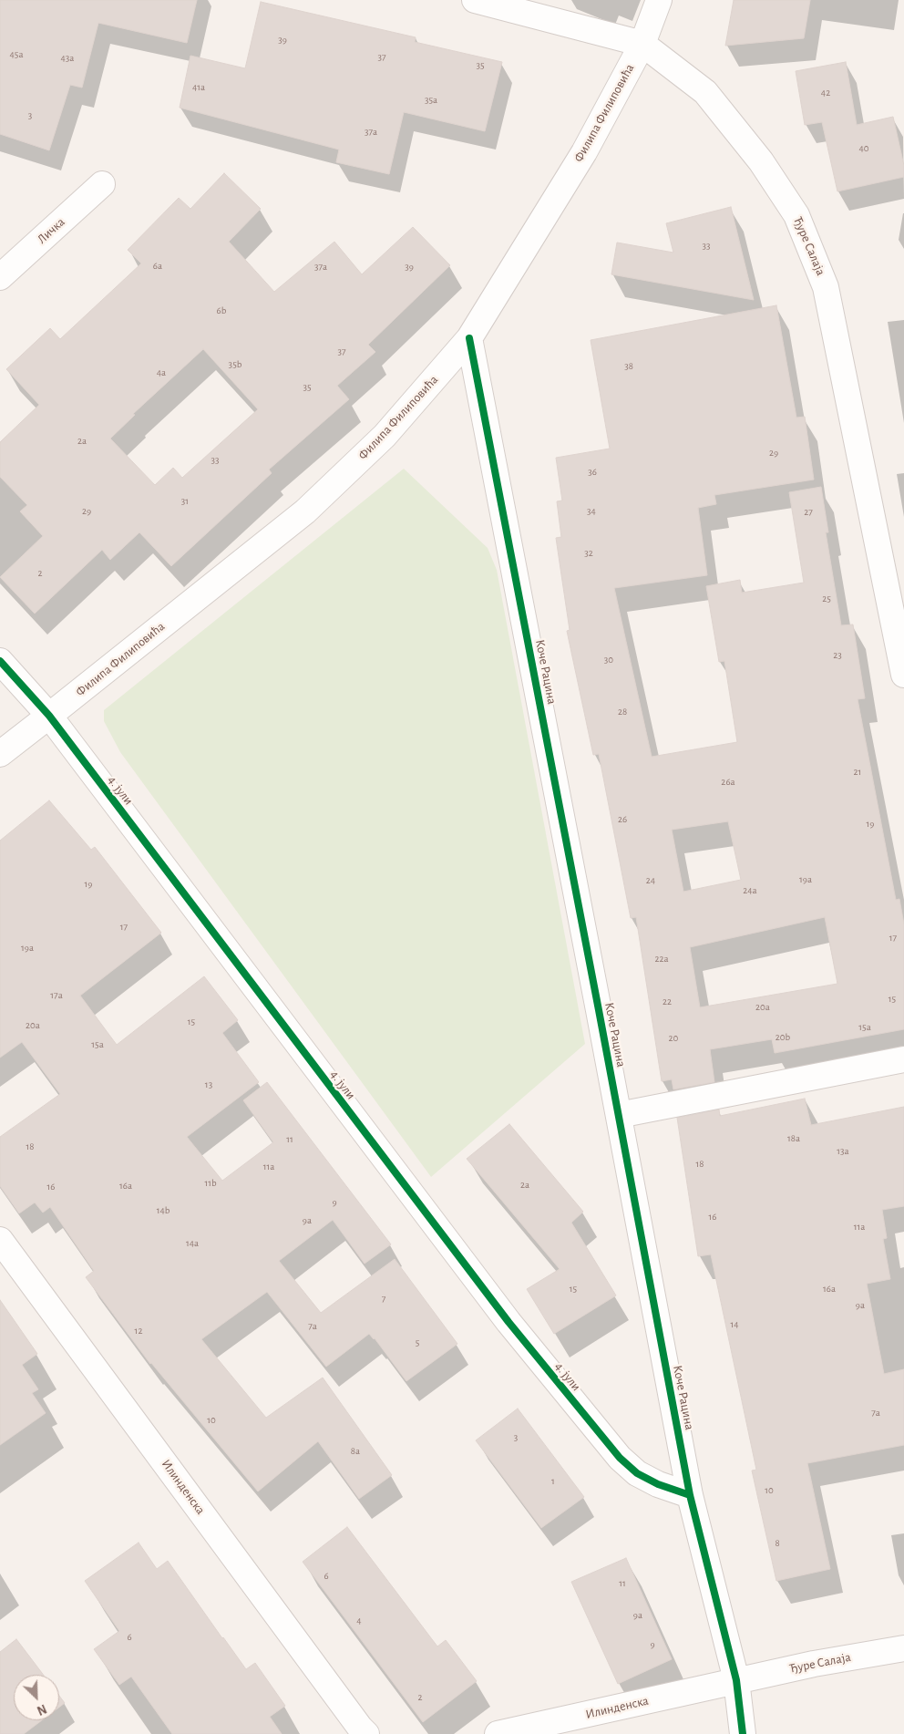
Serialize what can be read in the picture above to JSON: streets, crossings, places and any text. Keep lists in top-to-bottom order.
{
  "streets": {
    "street": [
      "Филипа Филиповића",
      "Личка",
      "Ђуре Салаја",
      "Коче Рацина",
      "4. јули",
      "Илинденска"
    ]
  },
  "crossings": [
    ["Филипа Филиповића", "Ђуре Салаја"],
    ["Филипа Филиповића", "Коче Рацина"],
    ["Филипа Филиповића", "4. јули"],
    ["Ђуре Салаја", "Коче Рацина"],
    ["Ђуре Салаја", "Илинденска"],
    ["Коче Рацина", "4. јули"],
    ["Коче Рацина", "Илинденска"]
  ],
  "house_numbers": [
    "39",
    "45a",
    "37",
    "43a",
    "35",
    "41a",
    "42",
    "35a",
    "3",
    "37a",
    "40",
    "33",
    "6a",
    "37a",
    "39",
    "6b",
    "37",
    "35b",
    "38",
    "4a",
    "35",
    "2a",
    "29",
    "33",
    "36",
    "31",
    "29",
    "34",
    "27",
    "32",
    "2",
    "25",
    "23",
    "30",
    "28",
    "21",
    "26a",
    "26",
    "19",
    "19a",
    "24",
    "19",
    "24a",
    "17",
    "17",
    "19a",
    "22a",
    "17a",
    "15",
    "22",
    "20a",
    "15",
    "20a",
    "15a",
    "20b",
    "20",
    "15a",
    "13",
    "18a",
    "11",
    "18",
    "13a",
    "18",
    "11a",
    "11b",
    "2a",
    "16a",
    "16",
    "9",
    "14b",
    "16",
    "9a",
    "11a",
    "14a",
    "15",
    "16a",
    "7",
    "9a",
    "14",
    "7a",
    "12",
    "5",
    "7a",
    "10",
    "3",
    "8a",
    "1",
    "10",
    "8",
    "6",
    "11",
    "9a",
    "4",
    "6",
    "9",
    "2"
  ],
  "north": "bottom right"
}
